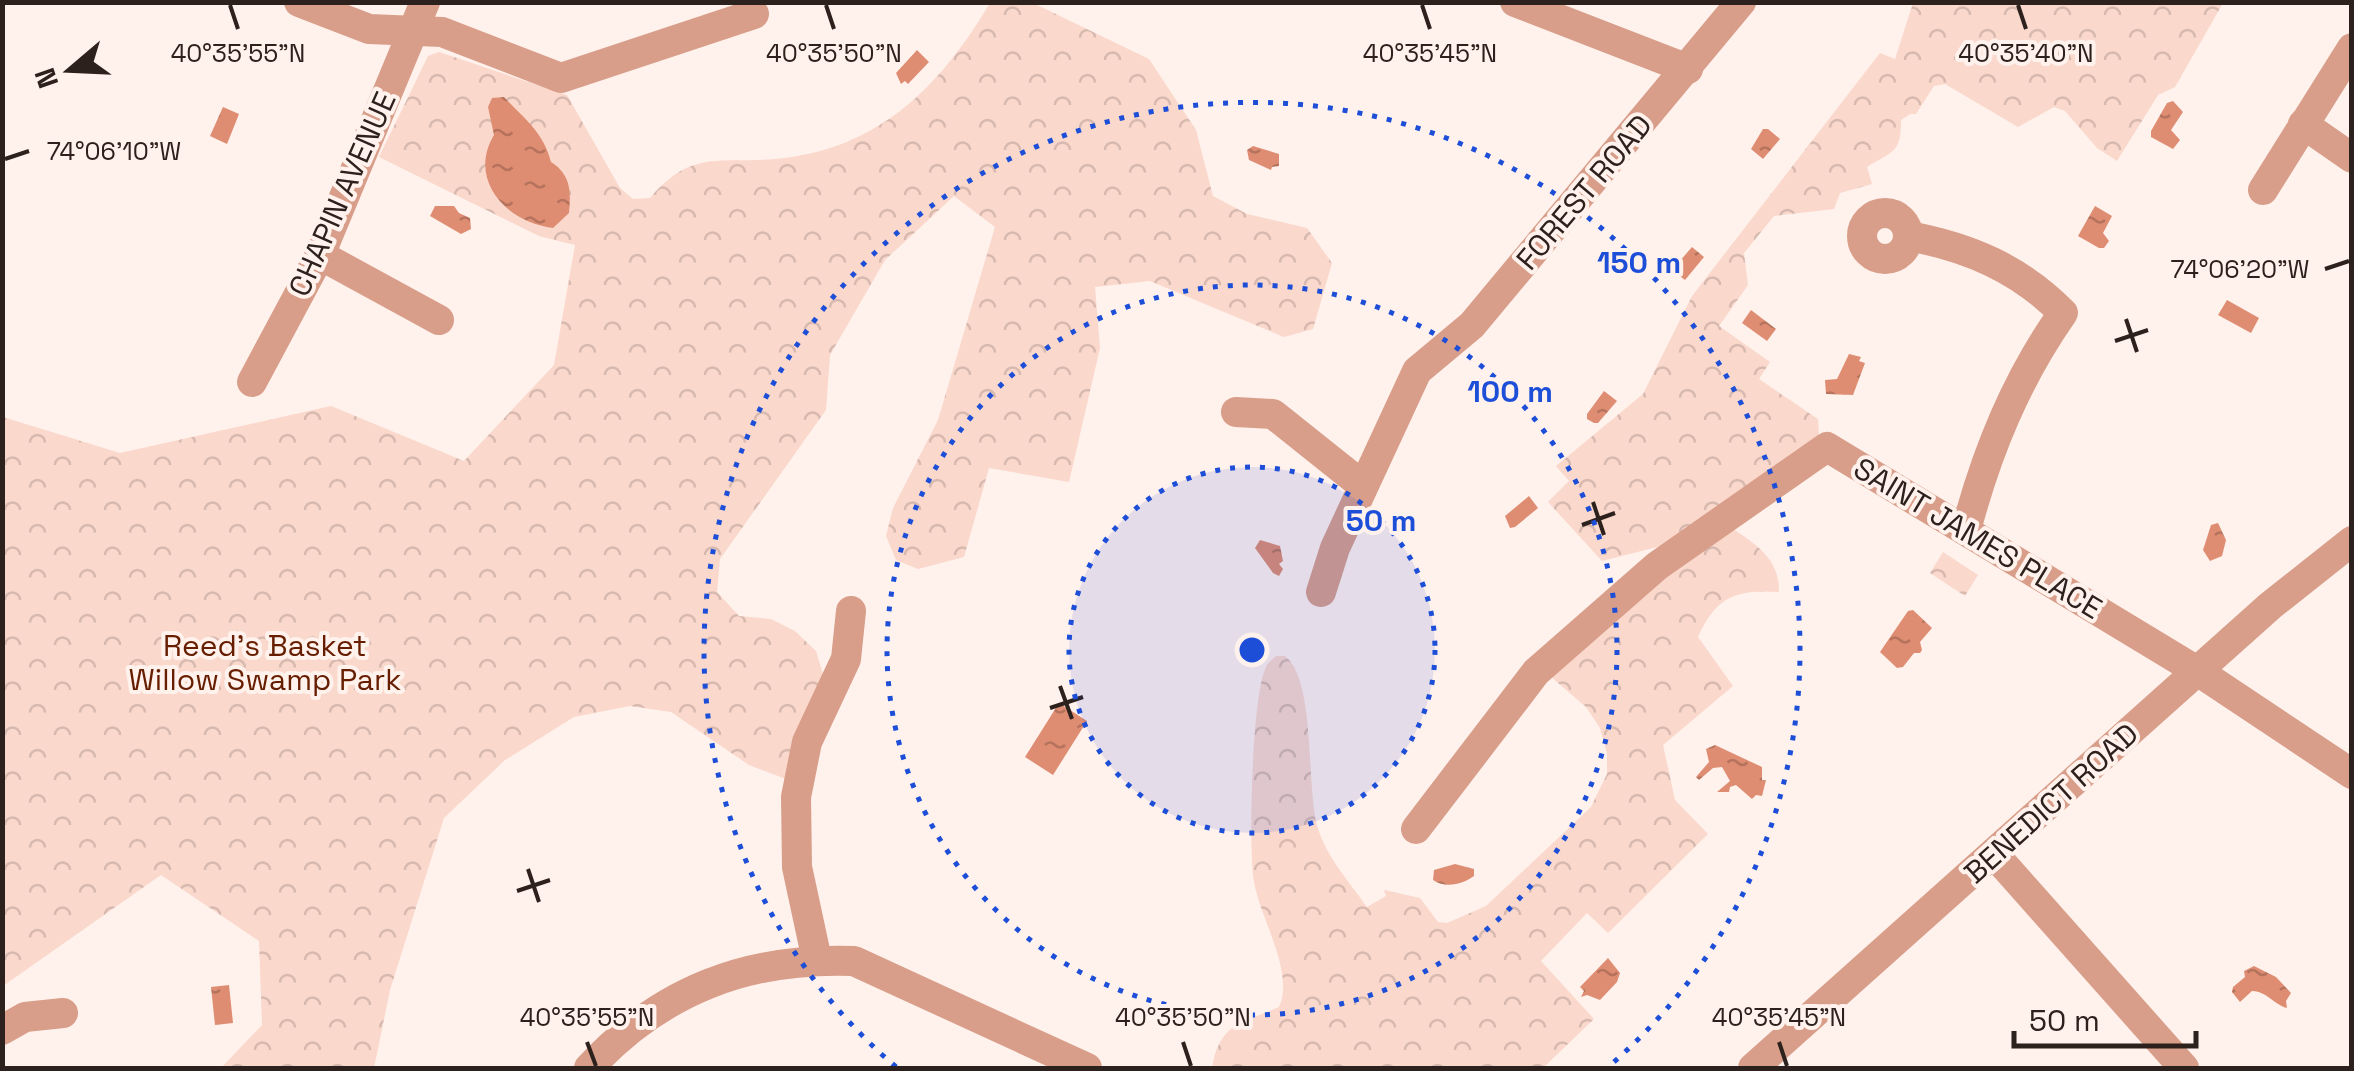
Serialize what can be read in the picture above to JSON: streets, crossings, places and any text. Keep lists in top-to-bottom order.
{
  "streets": {
    "street": [
      "FOREST ROAD",
      "CHAPIN AVENUE",
      "SAINT JAMES PLACE",
      "BENEDICT ROAD"
    ]
  },
  "crossings": [
    ["SAINT JAMES PLACE", "BENEDICT ROAD"]
  ],
  "parks": ["Reed's Basket Willow Swamp Park"],
  "scale_bar": "50 m",
  "north": "left",
  "coordinates": [
    "40°35'55\"N",
    "40°35'50\"N",
    "40°35'45\"N",
    "40°35'40\"N",
    "74°06'10\"W",
    "74°06'20\"W"
  ],
  "rings": ["150 m", "100 m", "50 m"]
}
